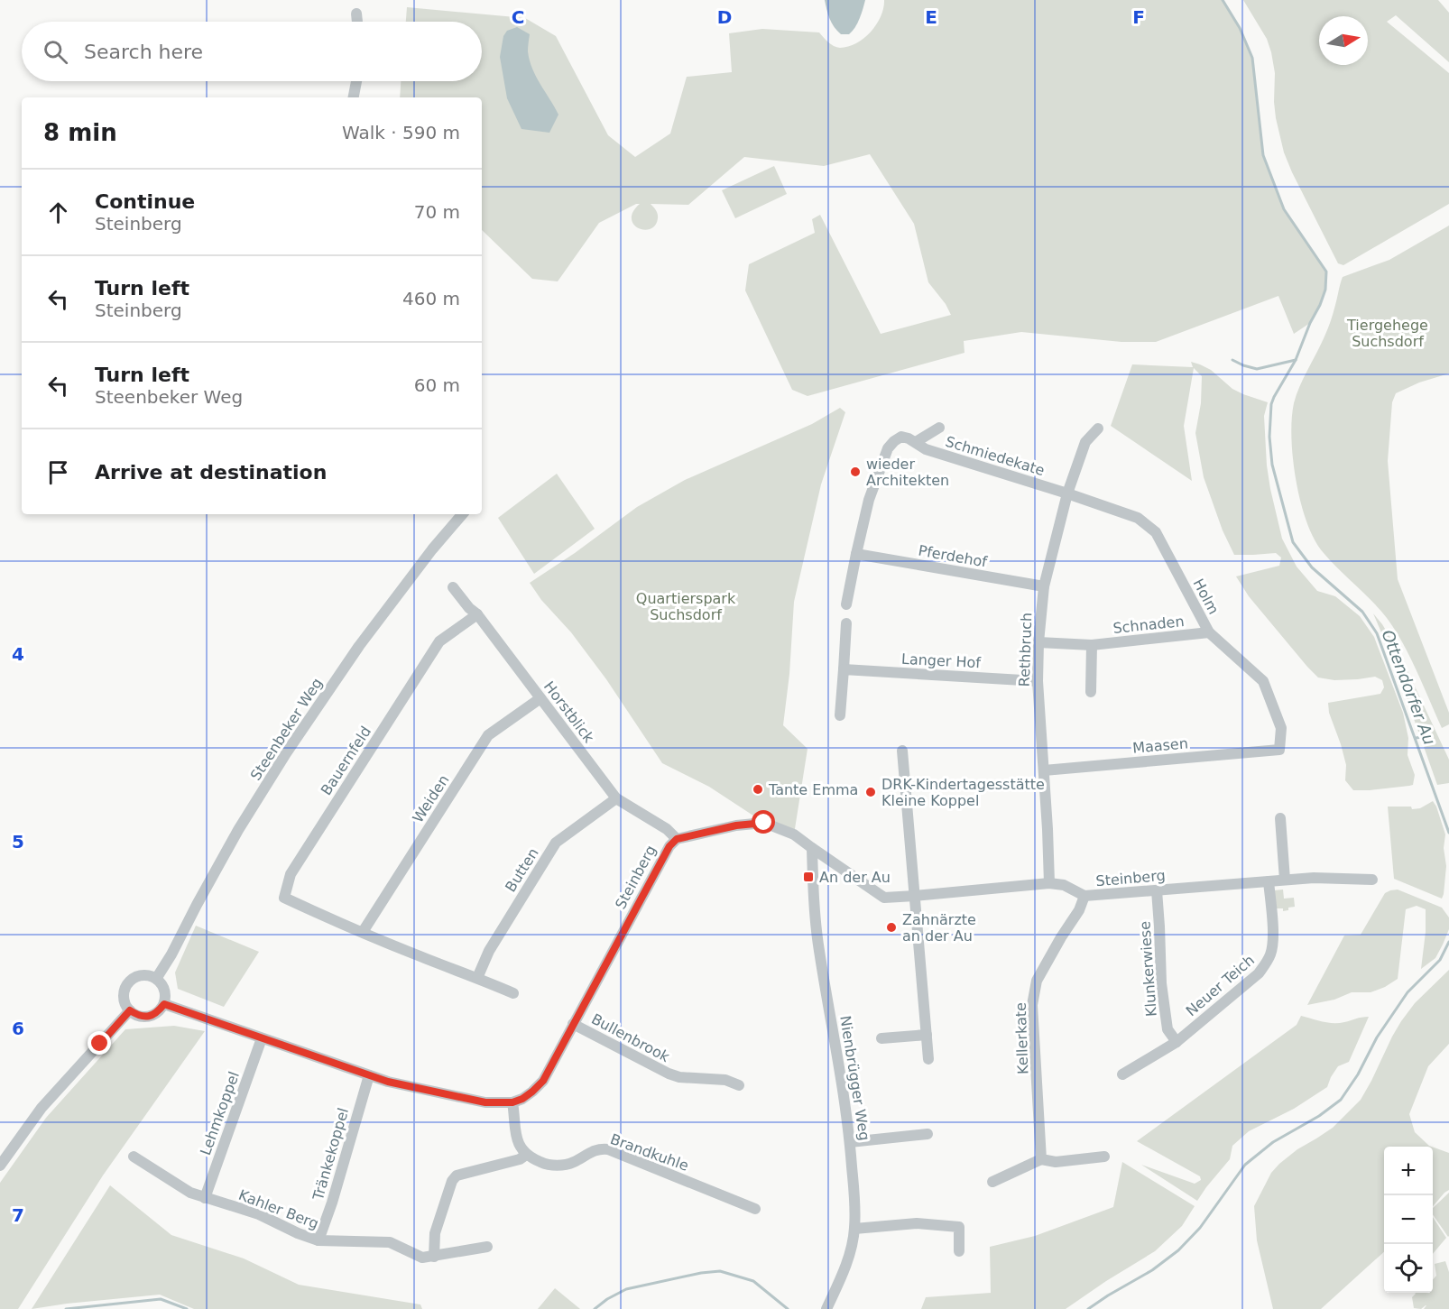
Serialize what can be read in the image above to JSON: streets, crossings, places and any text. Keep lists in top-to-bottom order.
{
  "streets": {
    "street": [
      "Schmiedekate",
      "Pferdehof",
      "Holm",
      "Schnaden",
      "Rethbruch",
      "Langer Hof",
      "Horstblick",
      "Steenbeker Weg",
      "Maasen",
      "Bauernfeld",
      "Weiden",
      "Butten",
      "Steinberg",
      "Klunkerwiese",
      "Neuer Teich",
      "Bullenbrook",
      "Kellerkate",
      "Nienbrügger Weg",
      "Lehmkoppel",
      "Brandkuhle",
      "Tränkekoppel",
      "Kahler Berg"
    ]
  },
  "crossings": [
    ["Schmiedekate", "Pferdehof"],
    ["Schmiedekate", "Holm"],
    ["Schmiedekate", "Rethbruch"],
    ["Pferdehof", "Rethbruch"],
    ["Holm", "Schnaden"],
    ["Holm", "Rethbruch"],
    ["Holm", "Maasen"],
    ["Schnaden", "Rethbruch"],
    ["Rethbruch", "Langer Hof"],
    ["Rethbruch", "Maasen"],
    ["Rethbruch", "Steinberg"],
    ["Horstblick", "Bauernfeld"],
    ["Horstblick", "Weiden"],
    ["Horstblick", "Butten"],
    ["Horstblick", "Steinberg"],
    ["Bauernfeld", "Weiden"],
    ["Steinberg", "Klunkerwiese"],
    ["Steinberg", "Neuer Teich"],
    ["Steinberg", "Bullenbrook"],
    ["Steinberg", "Kellerkate"],
    ["Steinberg", "Nienbrügger Weg"],
    ["Klunkerwiese", "Neuer Teich"],
    ["Lehmkoppel", "Kahler Berg"],
    ["Tränkekoppel", "Kahler Berg"]
  ],
  "water": ["Ottendorfer Au"],
  "parks": ["Tiergehege Suchsdorf", "Quartierspark Suchsdorf"],
  "places": {
    "other": [
      "wieder Architekten",
      "Tante Emma",
      "DRK-Kindertagesstätte Kleine Koppel",
      "Zahnärzte an der Au"
    ],
    "transit": ["An der Au"]
  },
  "north": "right",
  "page": {
    "search": "Search here",
    "heading": ["8 min", "Walk · 590 m"],
    "list": [
      ["Continue", "Steinberg", "70 m"],
      ["Turn left", "Steinberg", "460 m"],
      ["Turn left", "Steenbeker Weg", "60 m"],
      "Arrive at destination"
    ],
    "map_buttons": ["+", "−"]
  },
  "grid": {
    "columns": [
      "C",
      "D",
      "E",
      "F"
    ],
    "rows": [
      "4",
      "5",
      "6",
      "7"
    ]
  }
}
